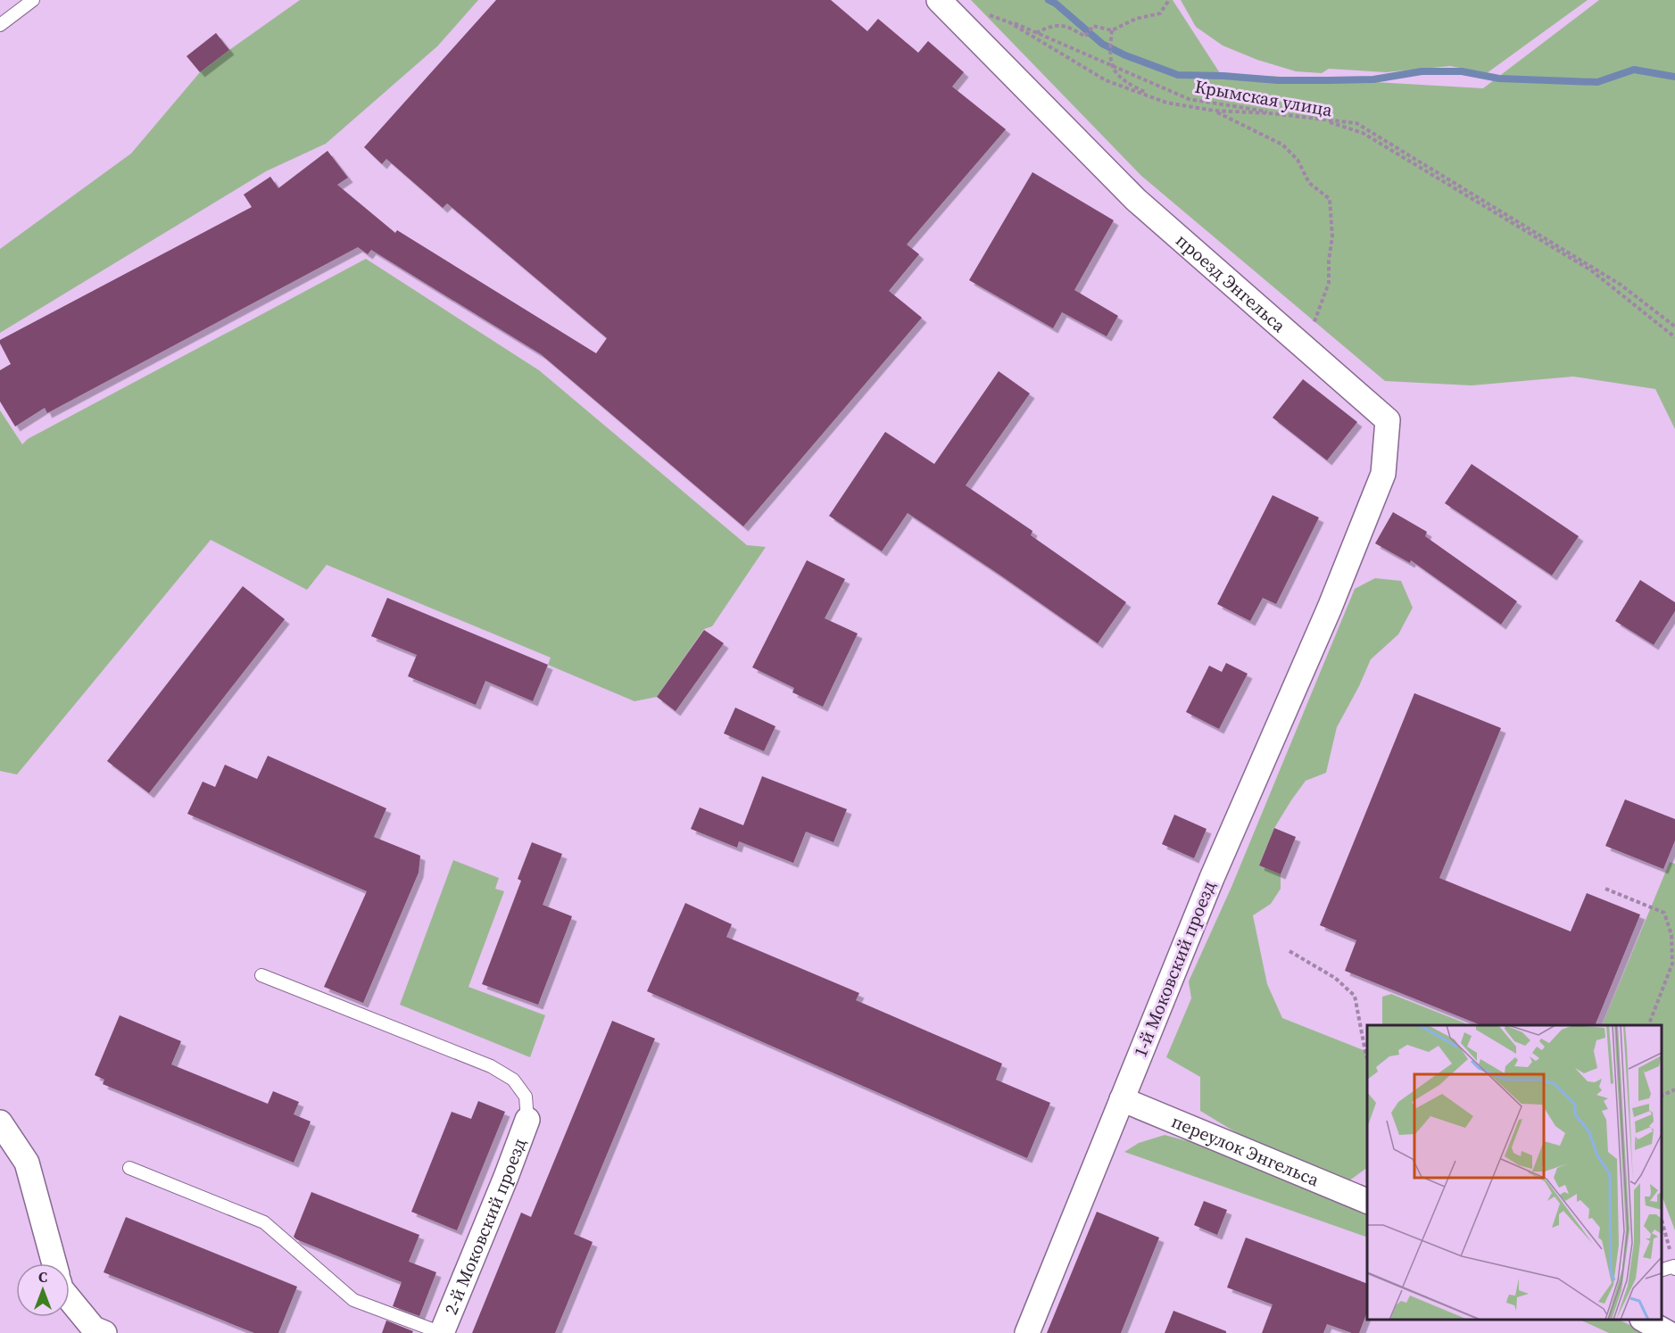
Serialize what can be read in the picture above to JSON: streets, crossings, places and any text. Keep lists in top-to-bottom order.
{
  "streets": {
    "street": [
      "проезд Энгельса",
      "1-й Моковский проезд",
      "переулок Энгельса",
      "2-й Моковский проезд"
    ],
    "path": ["Крымская улица"]
  },
  "crossings": [
    ["проезд Энгельса", "1-й Моковский проезд"],
    ["1-й Моковский проезд", "переулок Энгельса"]
  ],
  "north": "top"
}
